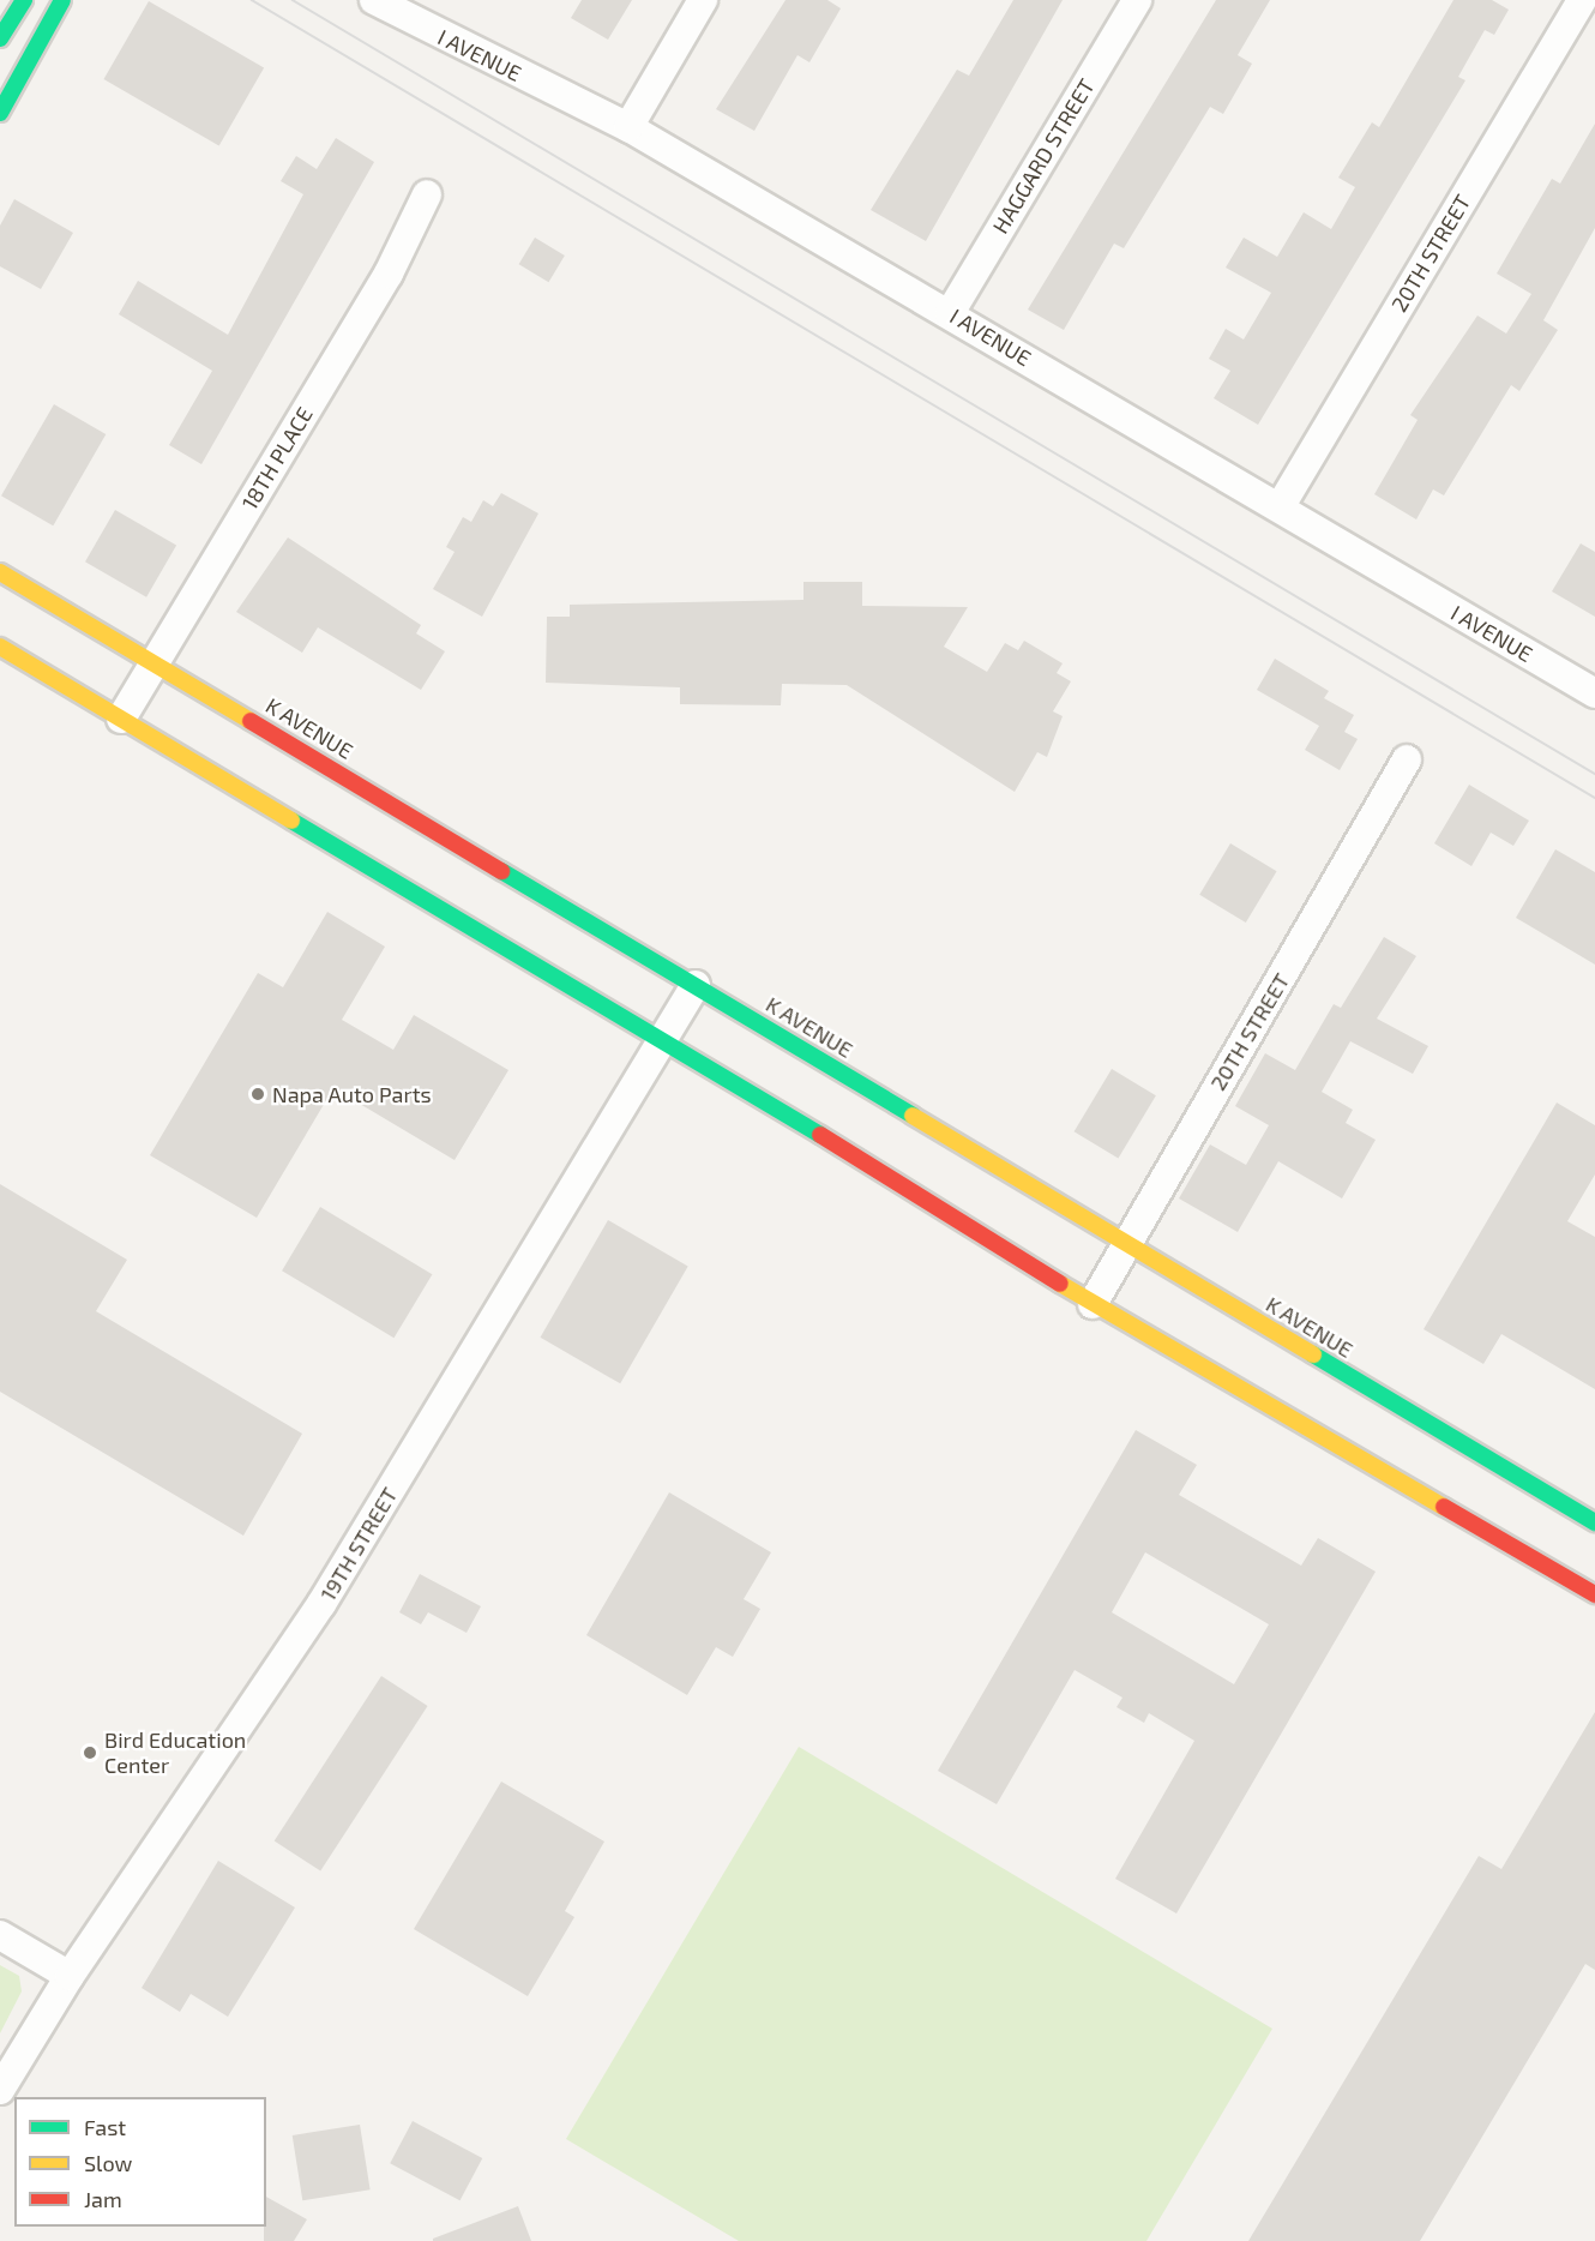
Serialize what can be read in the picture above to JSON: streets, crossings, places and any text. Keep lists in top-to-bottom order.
{
  "streets": {
    "main road": ["K AVENUE"],
    "street": [
      "I AVENUE",
      "HAGGARD STREET",
      "20TH STREET",
      "18TH PLACE",
      "19TH STREET"
    ]
  },
  "crossings": [
    ["I AVENUE", "HAGGARD STREET"],
    ["I AVENUE", "20TH STREET"],
    ["20TH STREET", "K AVENUE"],
    ["18TH PLACE", "K AVENUE"],
    ["K AVENUE", "19TH STREET"]
  ],
  "places": ["Napa Auto Parts", "Bird Education Center"],
  "legend": ["Fast", "Slow", "Jam"]
}
